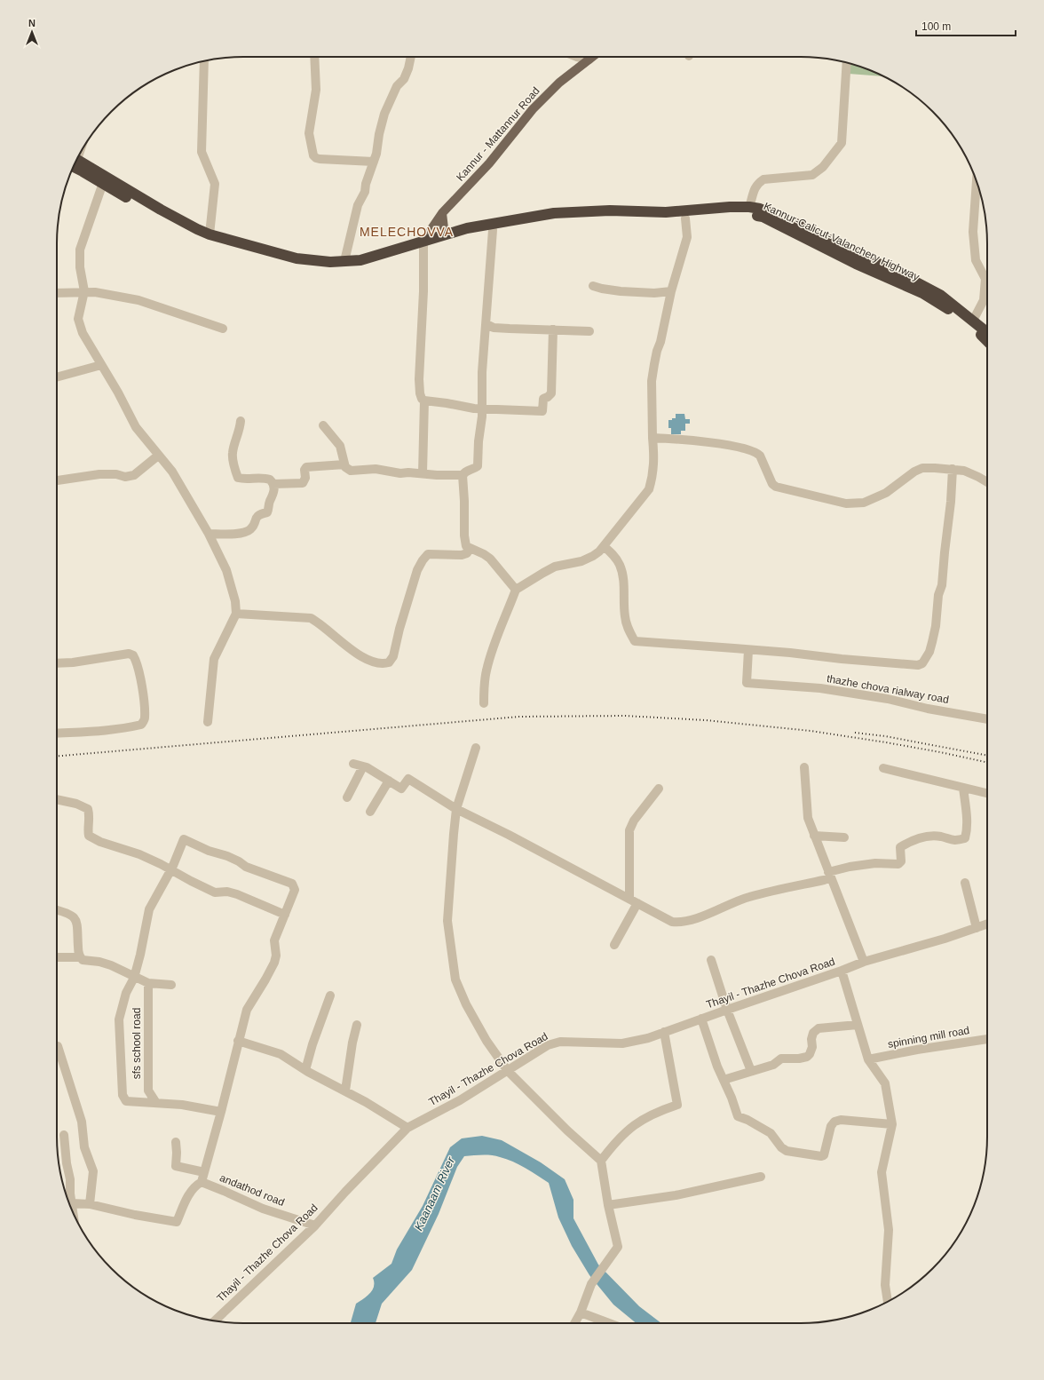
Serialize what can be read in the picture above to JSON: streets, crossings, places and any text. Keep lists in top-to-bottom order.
{
  "streets": {
    "highway": ["Kannur-Calicut-Valanchery Highway"],
    "main road": ["Kannur - Mattannur Road"],
    "street": [
      "thazhe chova rialway road",
      "Thayil - Thazhe Chova Road",
      "spinning mill road",
      "sfs school road",
      "andathod road"
    ]
  },
  "crossings": [
    ["Kannur - Mattannur Road", "Kannur-Calicut-Valanchery Highway"],
    ["Thayil - Thazhe Chova Road", "andathod road"]
  ],
  "districts": ["MELECHOVVA"],
  "water": ["Kaanaam River"],
  "scale_bar": "100 m",
  "north": "top"
}
